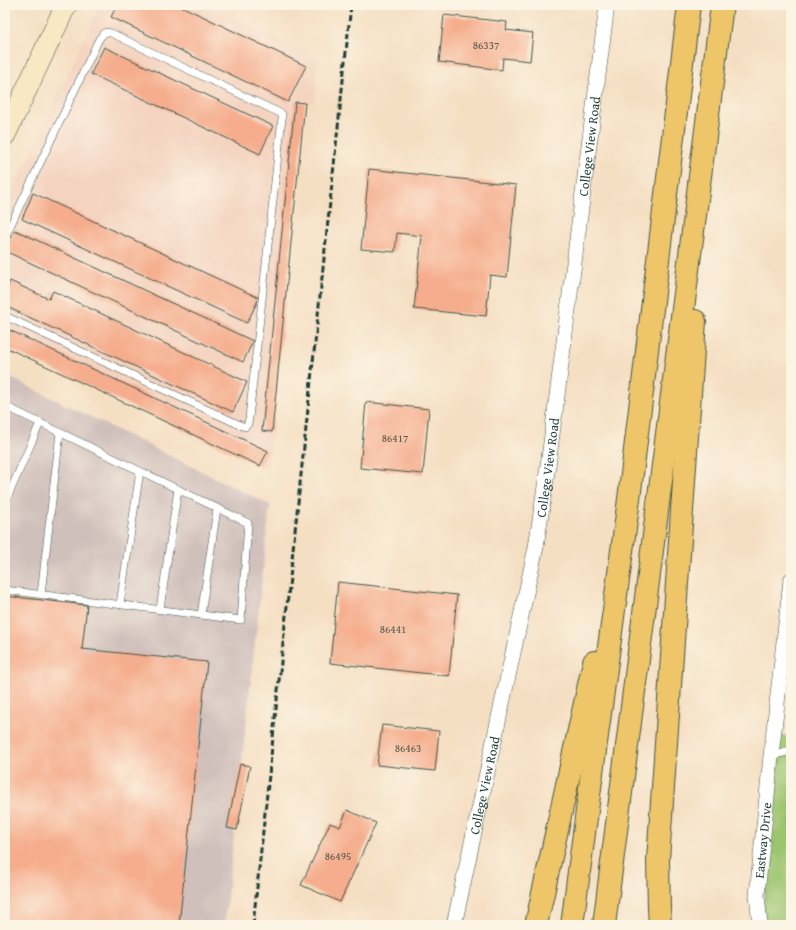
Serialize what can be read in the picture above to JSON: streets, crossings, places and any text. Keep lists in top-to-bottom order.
{
  "streets": {
    "street": ["College View Road", "Eastway Drive"]
  },
  "house_numbers": [
    "86337",
    "86417",
    "86441",
    "86463",
    "86495"
  ]
}
